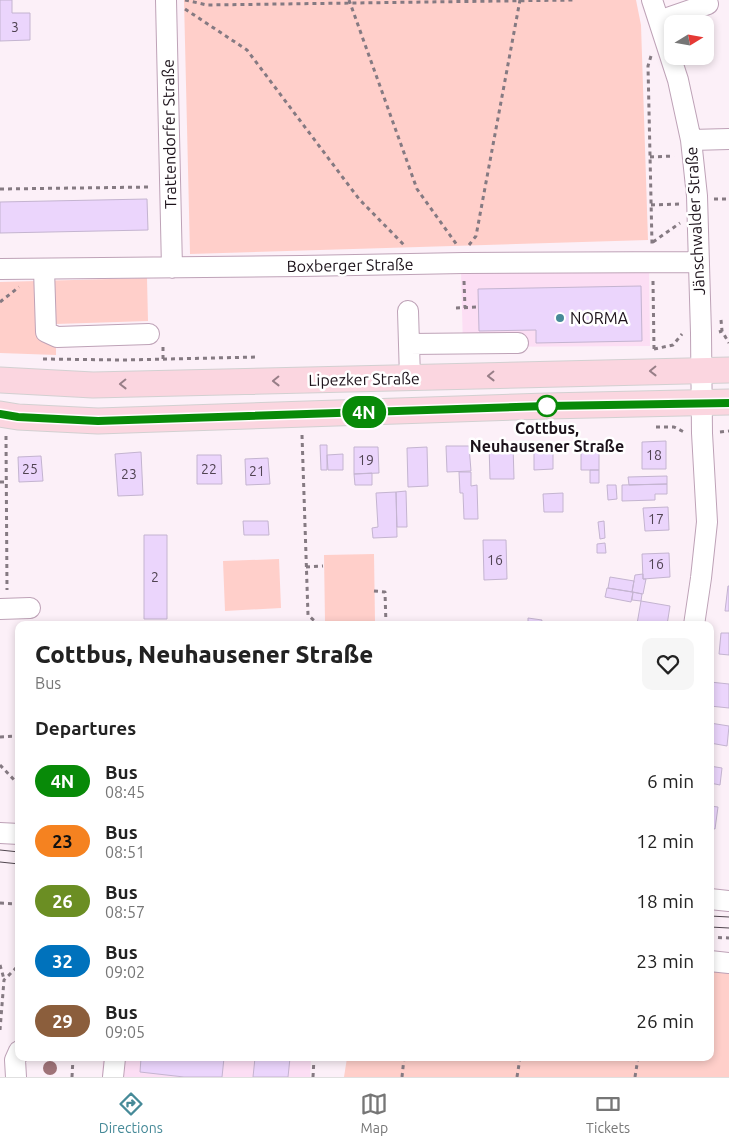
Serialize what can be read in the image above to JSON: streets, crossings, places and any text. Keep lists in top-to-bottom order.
{
  "streets": {
    "main road": ["Lipezker Straße"],
    "street": ["Trattendorfer Straße", "Jänschwalder Straße", "Boxberger Straße"]
  },
  "crossings": [
    ["Trattendorfer Straße", "Boxberger Straße"],
    ["Jänschwalder Straße", "Boxberger Straße"],
    ["Jänschwalder Straße", "Lipezker Straße"]
  ],
  "places": ["NORMA", "Cottbus, Neuhausener Straße"],
  "lines": ["bus line 4N"],
  "house_numbers": [
    "3",
    "18",
    "19",
    "25",
    "22",
    "21",
    "23",
    "17",
    "16",
    "16",
    "2"
  ],
  "north": "right",
  "page": {
    "on_map": "4N",
    "heading": [
      ["Cottbus, Neuhausener Straße", "Bus"],
      "Departures"
    ],
    "list": [
      {
        "mark": "4N",
        "name": "Bus",
        "note": "08:45",
        "value": "6 min"
      },
      {
        "mark": "23",
        "name": "Bus",
        "note": "08:51",
        "value": "12 min"
      },
      {
        "mark": "26",
        "name": "Bus",
        "note": "08:57",
        "value": "18 min"
      },
      {
        "mark": "32",
        "name": "Bus",
        "note": "09:02",
        "value": "23 min"
      },
      {
        "mark": "29",
        "name": "Bus",
        "note": "09:05",
        "value": "26 min"
      }
    ],
    "tabs": ["Directions", "Map", "Tickets"]
  }
}
